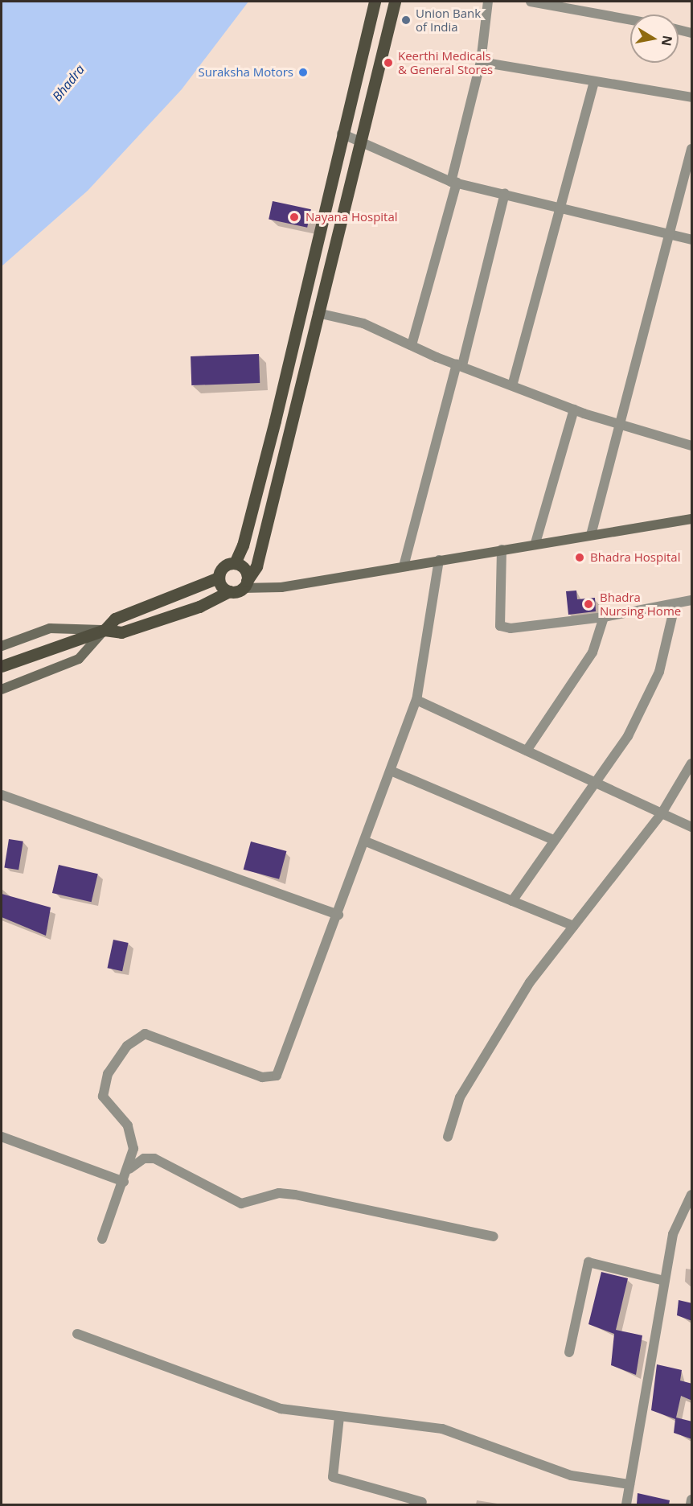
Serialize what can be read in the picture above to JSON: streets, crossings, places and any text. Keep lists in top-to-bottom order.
{
  "water": ["Bhadra"],
  "places": [
    "Union Bank of India",
    "Keerthi Medicals & General Stores",
    "Suraksha Motors",
    "Nayana Hospital",
    "Bhadra Hospital",
    "Bhadra Nursing Home"
  ],
  "north": "right"
}
